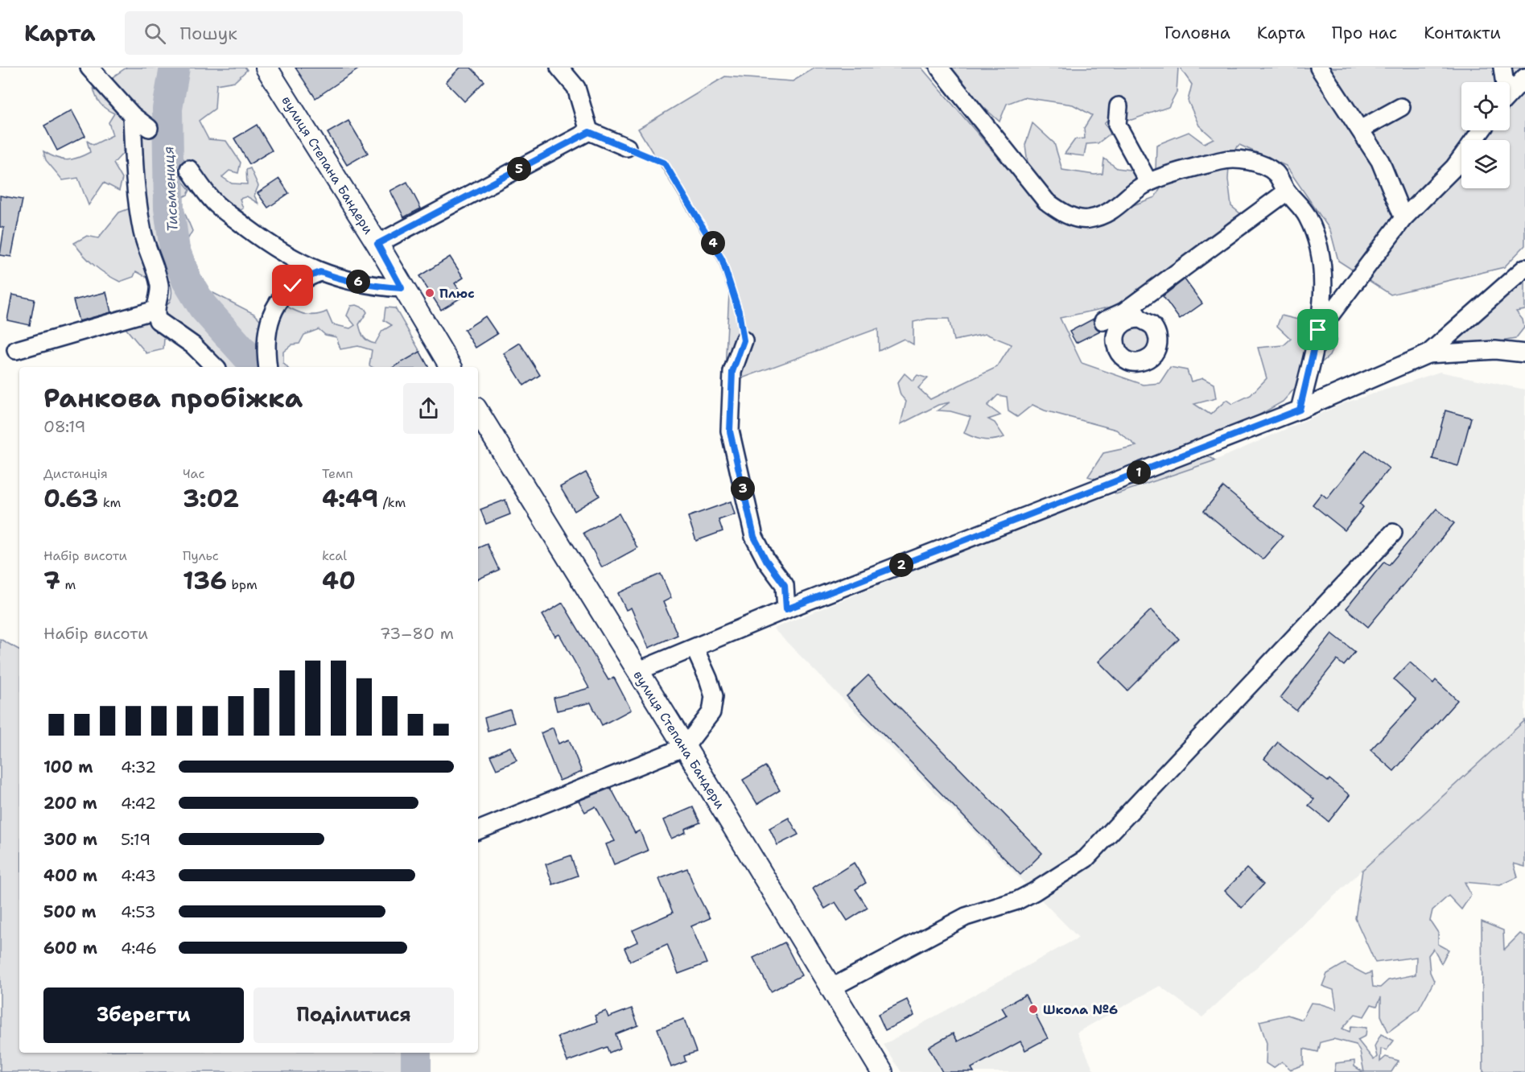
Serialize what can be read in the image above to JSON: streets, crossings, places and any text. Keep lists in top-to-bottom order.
{
  "streets": {
    "main road": ["вулиця Степана Бандери"]
  },
  "water": ["Тисьмениця"],
  "places": ["Плюс", "Школа №6"],
  "page": {
    "header": "Карта",
    "search": "Пошук",
    "nav": [
      "Головна",
      "Карта",
      "Про нас",
      "Контакти"
    ],
    "pins": [
      "5",
      "4",
      "6",
      "1",
      "3",
      "2"
    ],
    "heading": ["Ранкова пробіжка", "08:19"],
    "stats": [
      ["Дистанція", "0.63 km"],
      ["Час", "3:02"],
      ["Темп", "4:49 /km"],
      ["Набір висоти", "7 m"],
      ["Пульс", "136 bpm"],
      ["kcal", "40"]
    ],
    "chart": ["Набір висоти", "73–80 m"],
    "list": [
      {
        "name": "100 m",
        "note": "4:32"
      },
      {
        "name": "200 m",
        "note": "4:42"
      },
      {
        "name": "300 m",
        "note": "5:19"
      },
      {
        "name": "400 m",
        "note": "4:43"
      },
      {
        "name": "500 m",
        "note": "4:53"
      },
      {
        "name": "600 m",
        "note": "4:46"
      }
    ],
    "buttons": ["Зберегти", "Поділитися"]
  }
}
